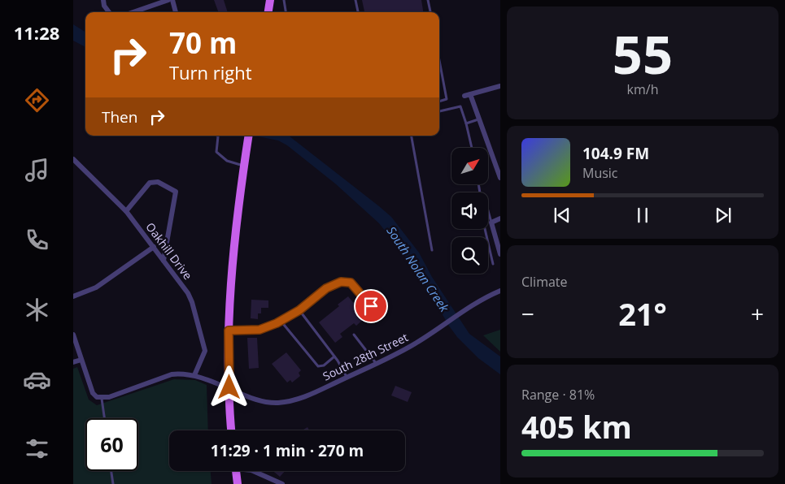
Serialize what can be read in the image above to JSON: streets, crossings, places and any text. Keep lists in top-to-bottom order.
{
  "streets": {
    "street": ["Oakhill Drive", "South 28th Street"]
  },
  "crossings": [
    ["Oakhill Drive", "South 28th Street"]
  ],
  "water": ["South Nolan Creek"],
  "north": "top right",
  "page": {
    "tabs": "11:28",
    "tile": [
      ["55", "km/h"],
      "Climate",
      ["Range · 81%", "405 km"]
    ],
    "turn": ["70 m", "Turn right"],
    "then": "Then",
    "song": ["104.9 FM", "Music"],
    "heat": ["−", "21°", "+"],
    "limit": "60",
    "trip": "11:29 · 1 min · 270 m"
  }
}
